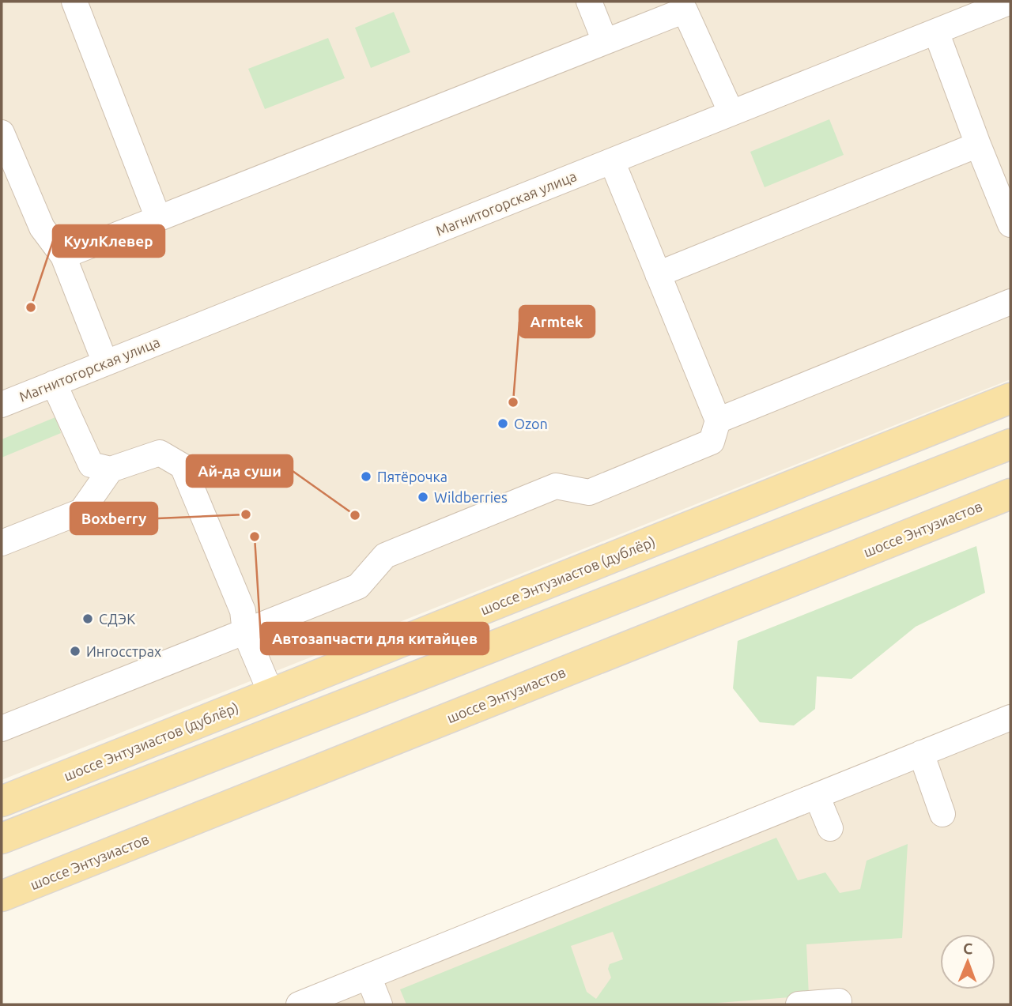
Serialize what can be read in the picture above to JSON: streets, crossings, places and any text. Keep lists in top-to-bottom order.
{
  "streets": {
    "main road": ["шоссе Энтузиастов", "шоссе Энтузиастов (дублёр)"],
    "street": ["Магнитогорская улица"]
  },
  "places": [
    "КуулКлевер",
    "Armtek",
    "Ozon",
    "Пятёрочка",
    "Wildberries",
    "Boxberry",
    "Ай-да суши",
    "Автозапчасти для китайцев",
    "СДЭК",
    "Ингосстрах"
  ],
  "north": "top"
}
